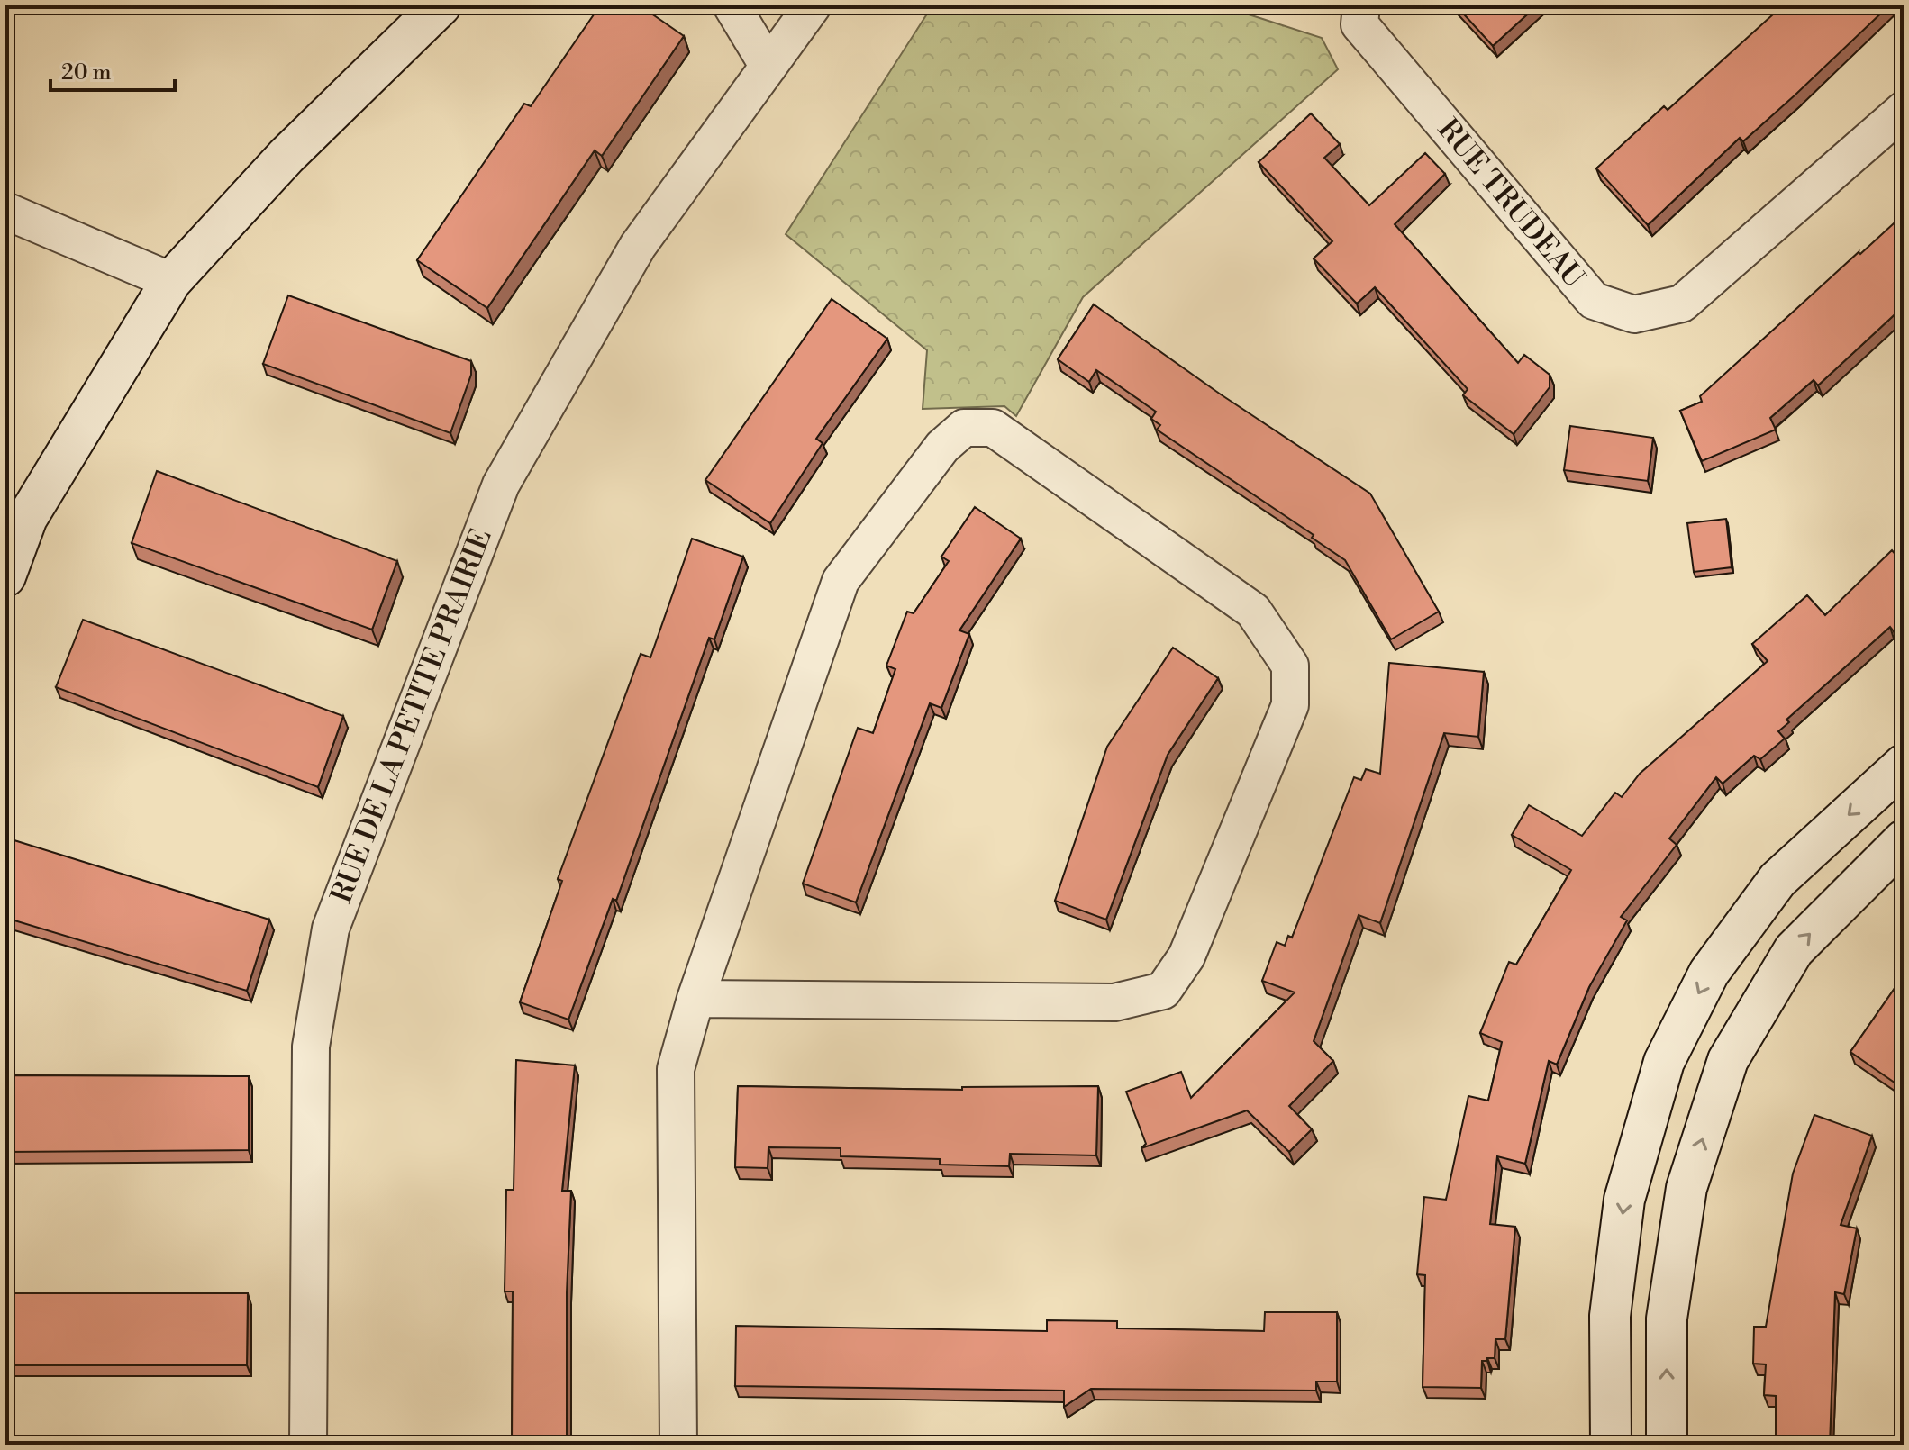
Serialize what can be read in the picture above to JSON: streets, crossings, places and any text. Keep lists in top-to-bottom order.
{
  "streets": {
    "street": ["RUE TRUDEAU", "RUE DE LA PETITE PRAIRIE"]
  },
  "scale_bar": "20 m"
}
